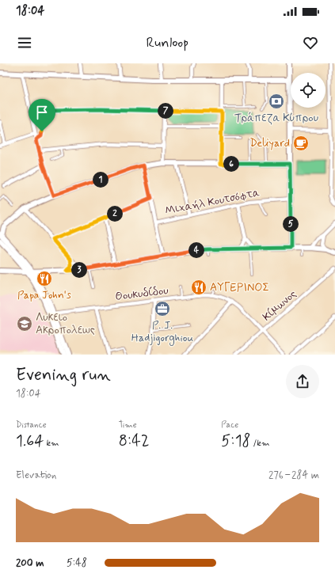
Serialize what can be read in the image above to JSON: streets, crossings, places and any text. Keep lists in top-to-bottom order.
{
  "streets": {
    "street": ["Μιχαήλ Κουτσόφτα", "Θουκυδίδου", "Κίμωνος"]
  },
  "places": {
    "bank": ["Τράπεζα Κύπρου"],
    "cafe": ["Deliyard"],
    "restaurant": ["Papa John's", "ΑΥΓΕΡΙΝΟΣ"],
    "office": ["P. J. Hadjigorghiou"],
    "school or university": ["Λυκειο Ακροπολεως"]
  },
  "page": {
    "status": "18:04",
    "header": "Runloop",
    "pins": [
      "7",
      "6",
      "1",
      "2",
      "5",
      "4",
      "3"
    ],
    "heading": ["Evening run", "18:04"],
    "stats": [
      ["Distance", "1.64 km"],
      ["Time", "8:42"],
      ["Pace", "5:18 /km"]
    ],
    "chart": ["Elevation", "276–284 m"],
    "list": [
      {
        "name": "200 m",
        "note": "5:48"
      }
    ]
  }
}
